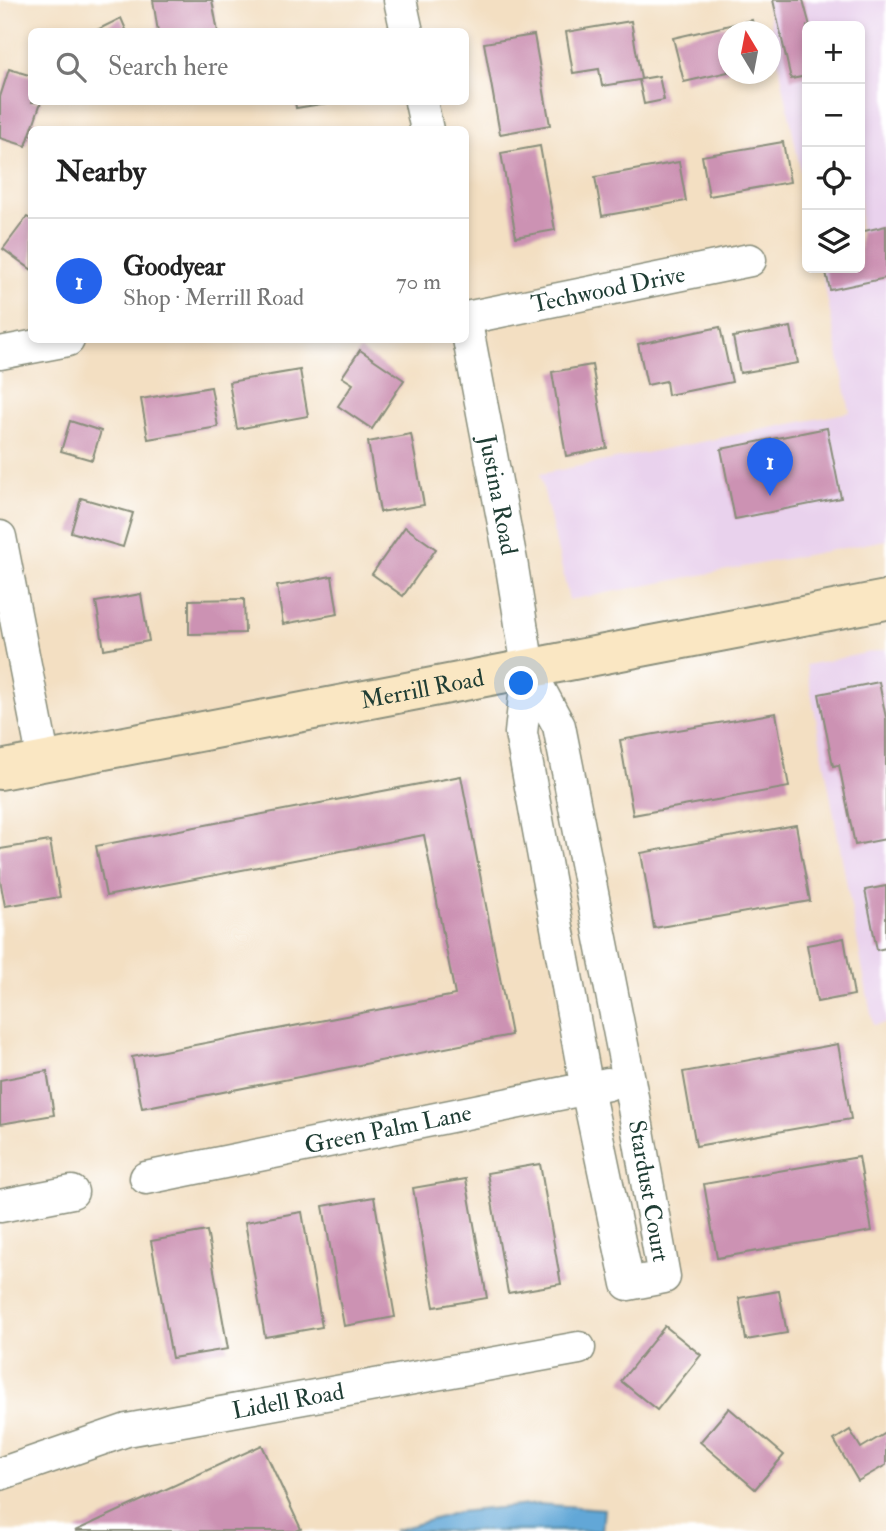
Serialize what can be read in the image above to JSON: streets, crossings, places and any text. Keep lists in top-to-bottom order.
{
  "streets": {
    "main road": ["Merrill Road"],
    "street": [
      "Techwood Drive",
      "Justina Road",
      "Green Palm Lane",
      "Stardust Court",
      "Lidell Road"
    ]
  },
  "crossings": [
    ["Justina Road", "Merrill Road"],
    ["Justina Road", "Stardust Court"],
    ["Merrill Road", "Stardust Court"],
    ["Green Palm Lane", "Stardust Court"]
  ],
  "north": "top",
  "page": {
    "map_buttons": ["+", "−"],
    "search": "Search here",
    "heading": "Nearby",
    "list": [
      {
        "mark": "1",
        "name": "Goodyear",
        "note": "Shop · Merrill Road",
        "value": "70 m"
      }
    ],
    "pins": "1"
  }
}
